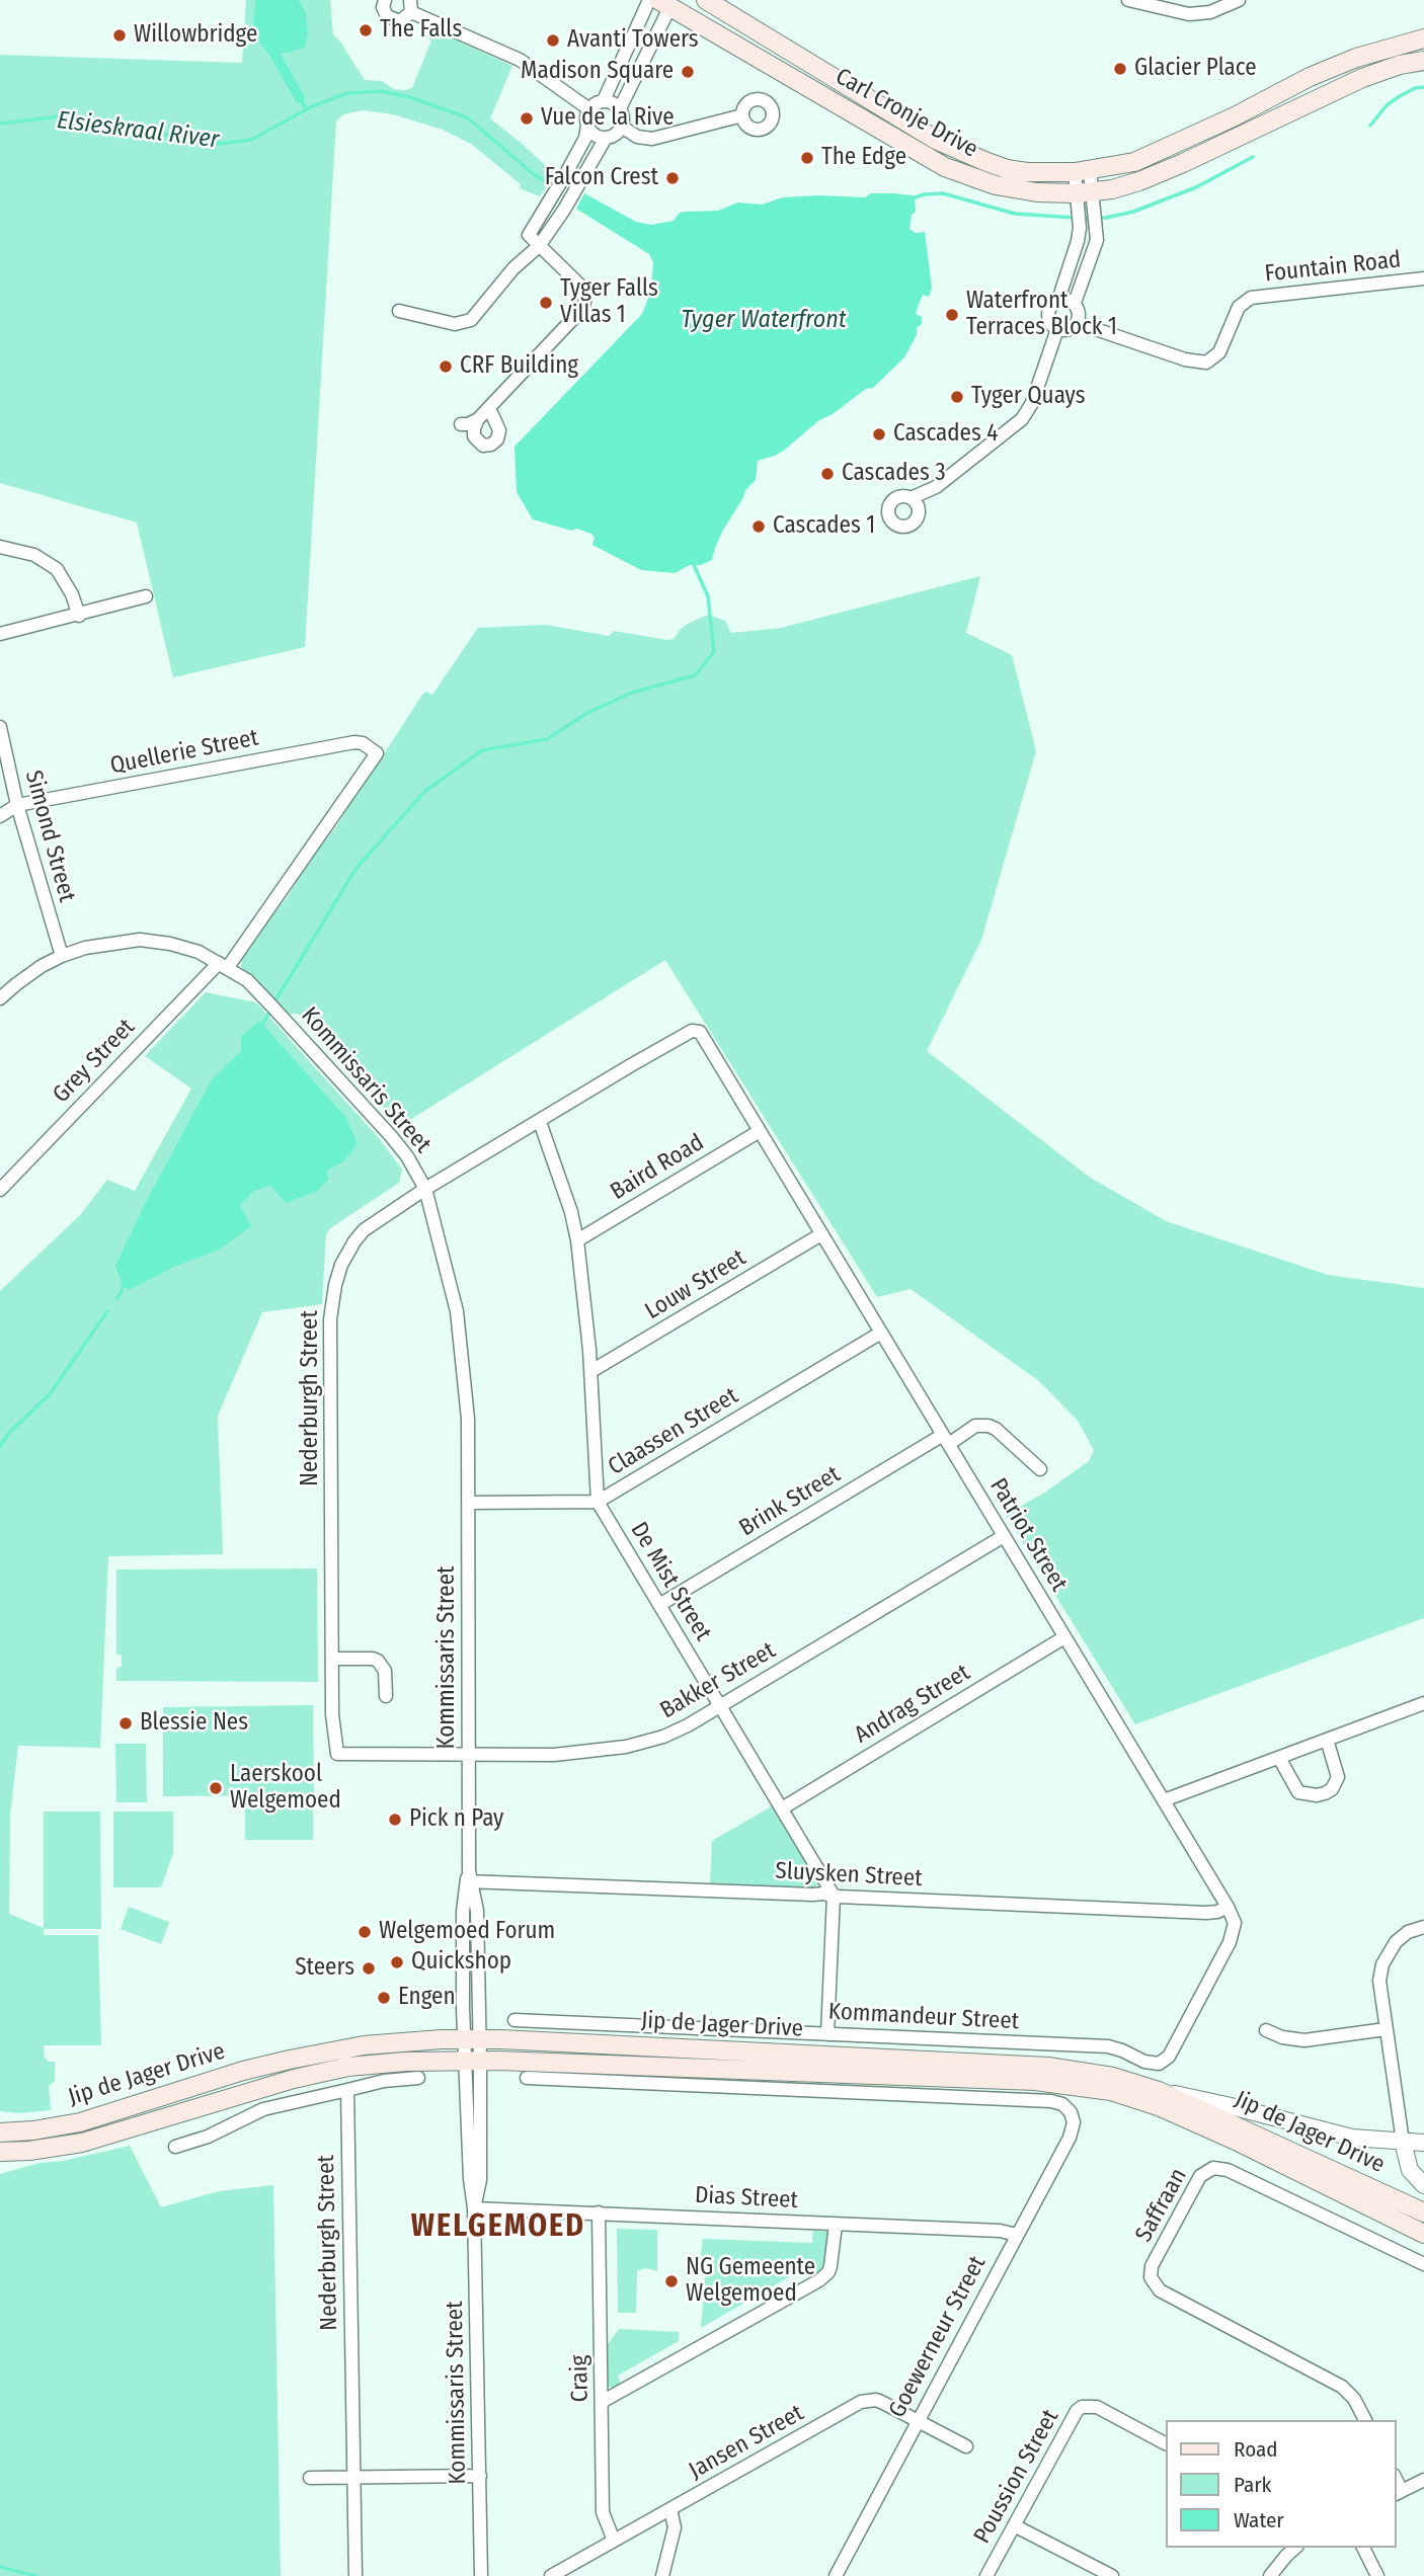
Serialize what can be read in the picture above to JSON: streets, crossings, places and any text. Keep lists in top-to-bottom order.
{
  "streets": {
    "main road": ["Carl Cronje Drive", "Jip de Jager Drive"],
    "street": [
      "Fountain Road",
      "Quellerie Street",
      "Simond Street",
      "Grey Street",
      "Kommissaris Street",
      "Baird Road",
      "Louw Street",
      "Nederburgh Street",
      "Claassen Street",
      "Brink Street",
      "Patriot Street",
      "De Mist Street",
      "Bakker Street",
      "Andrag Street",
      "Sluysken Street",
      "Kommandeur Street",
      "Dias Street",
      "Saffraan",
      "Goewerneur Street",
      "Craig",
      "Jansen Street",
      "Poussion Street"
    ]
  },
  "crossings": [
    ["Quellerie Street", "Simond Street"],
    ["Quellerie Street", "Grey Street"],
    ["Simond Street", "Kommissaris Street"],
    ["Grey Street", "Kommissaris Street"],
    ["Kommissaris Street", "Nederburgh Street"],
    ["Kommissaris Street", "Claassen Street"],
    ["Kommissaris Street", "Bakker Street"],
    ["Kommissaris Street", "Sluysken Street"],
    ["Kommissaris Street", "Jip de Jager Drive"],
    ["Kommissaris Street", "Dias Street"],
    ["Baird Road", "Patriot Street"],
    ["Baird Road", "De Mist Street"],
    ["Louw Street", "Patriot Street"],
    ["Louw Street", "De Mist Street"],
    ["Nederburgh Street", "Patriot Street"],
    ["Nederburgh Street", "De Mist Street"],
    ["Nederburgh Street", "Bakker Street"],
    ["Claassen Street", "Patriot Street"],
    ["Claassen Street", "De Mist Street"],
    ["Brink Street", "Patriot Street"],
    ["Brink Street", "De Mist Street"],
    ["Patriot Street", "Bakker Street"],
    ["Patriot Street", "Andrag Street"],
    ["Patriot Street", "Sluysken Street"],
    ["Patriot Street", "Kommandeur Street"],
    ["De Mist Street", "Bakker Street"],
    ["De Mist Street", "Andrag Street"],
    ["De Mist Street", "Sluysken Street"],
    ["Dias Street", "Goewerneur Street"],
    ["Dias Street", "Craig"],
    ["Goewerneur Street", "Jansen Street"],
    ["Craig", "Jansen Street"]
  ],
  "districts": ["WELGEMOED"],
  "water": ["Elsieskraal River", "Tyger Waterfront"],
  "places": [
    "The Falls",
    "Willowbridge",
    "Avanti Towers",
    "Glacier Place",
    "Madison Square",
    "Vue de la Rive",
    "The Edge",
    "Falcon Crest",
    "Tyger Falls Villas 1",
    "Waterfront Terraces Block 1",
    "CRF Building",
    "Tyger Quays",
    "Cascades 4",
    "Cascades 3",
    "Cascades 1",
    "Blessie Nes",
    "Laerskool Welgemoed",
    "Pick n Pay",
    "Welgemoed Forum",
    "Quickshop",
    "Steers",
    "Engen",
    "NG Gemeente Welgemoed"
  ],
  "legend": ["Road", "Park", "Water"]
}
